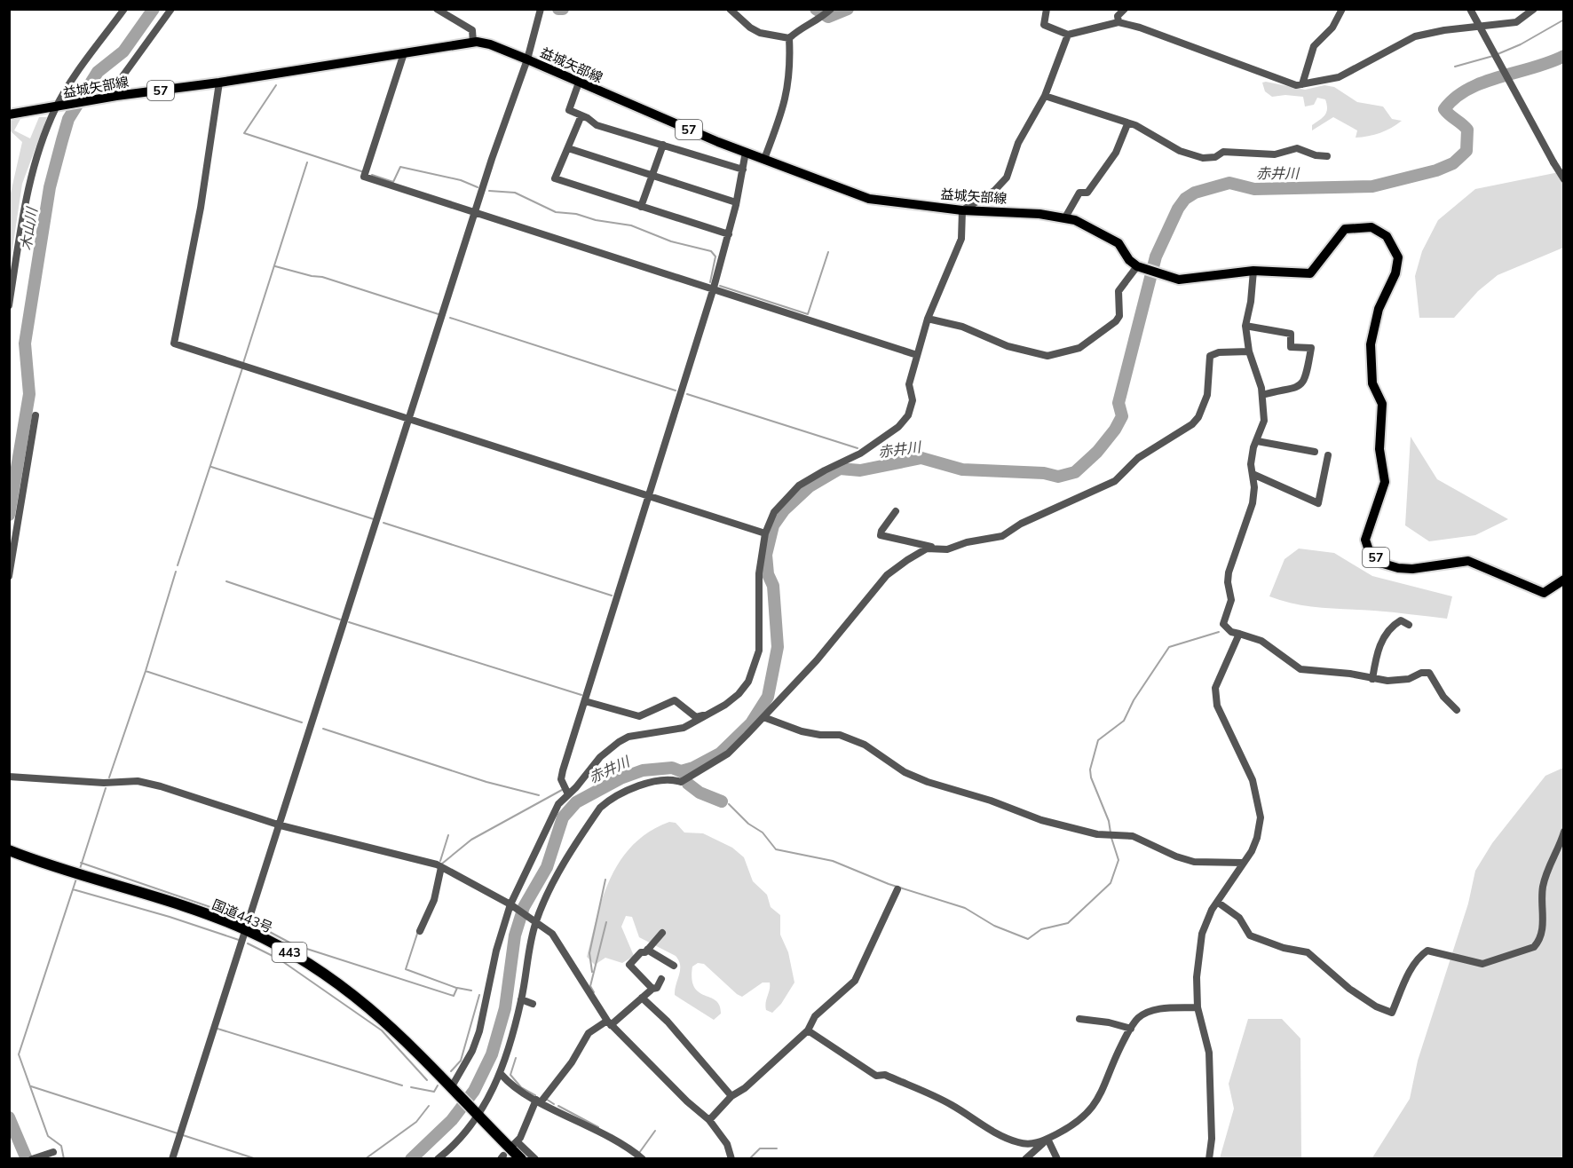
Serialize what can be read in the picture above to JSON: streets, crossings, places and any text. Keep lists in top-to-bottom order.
{
  "streets": {
    "highway": ["国道443号", "443"],
    "main road": ["益城矢部線", "57"]
  },
  "crossings": [
    ["益城矢部線", "57"]
  ],
  "water": ["赤井川", "木山川"]
}
